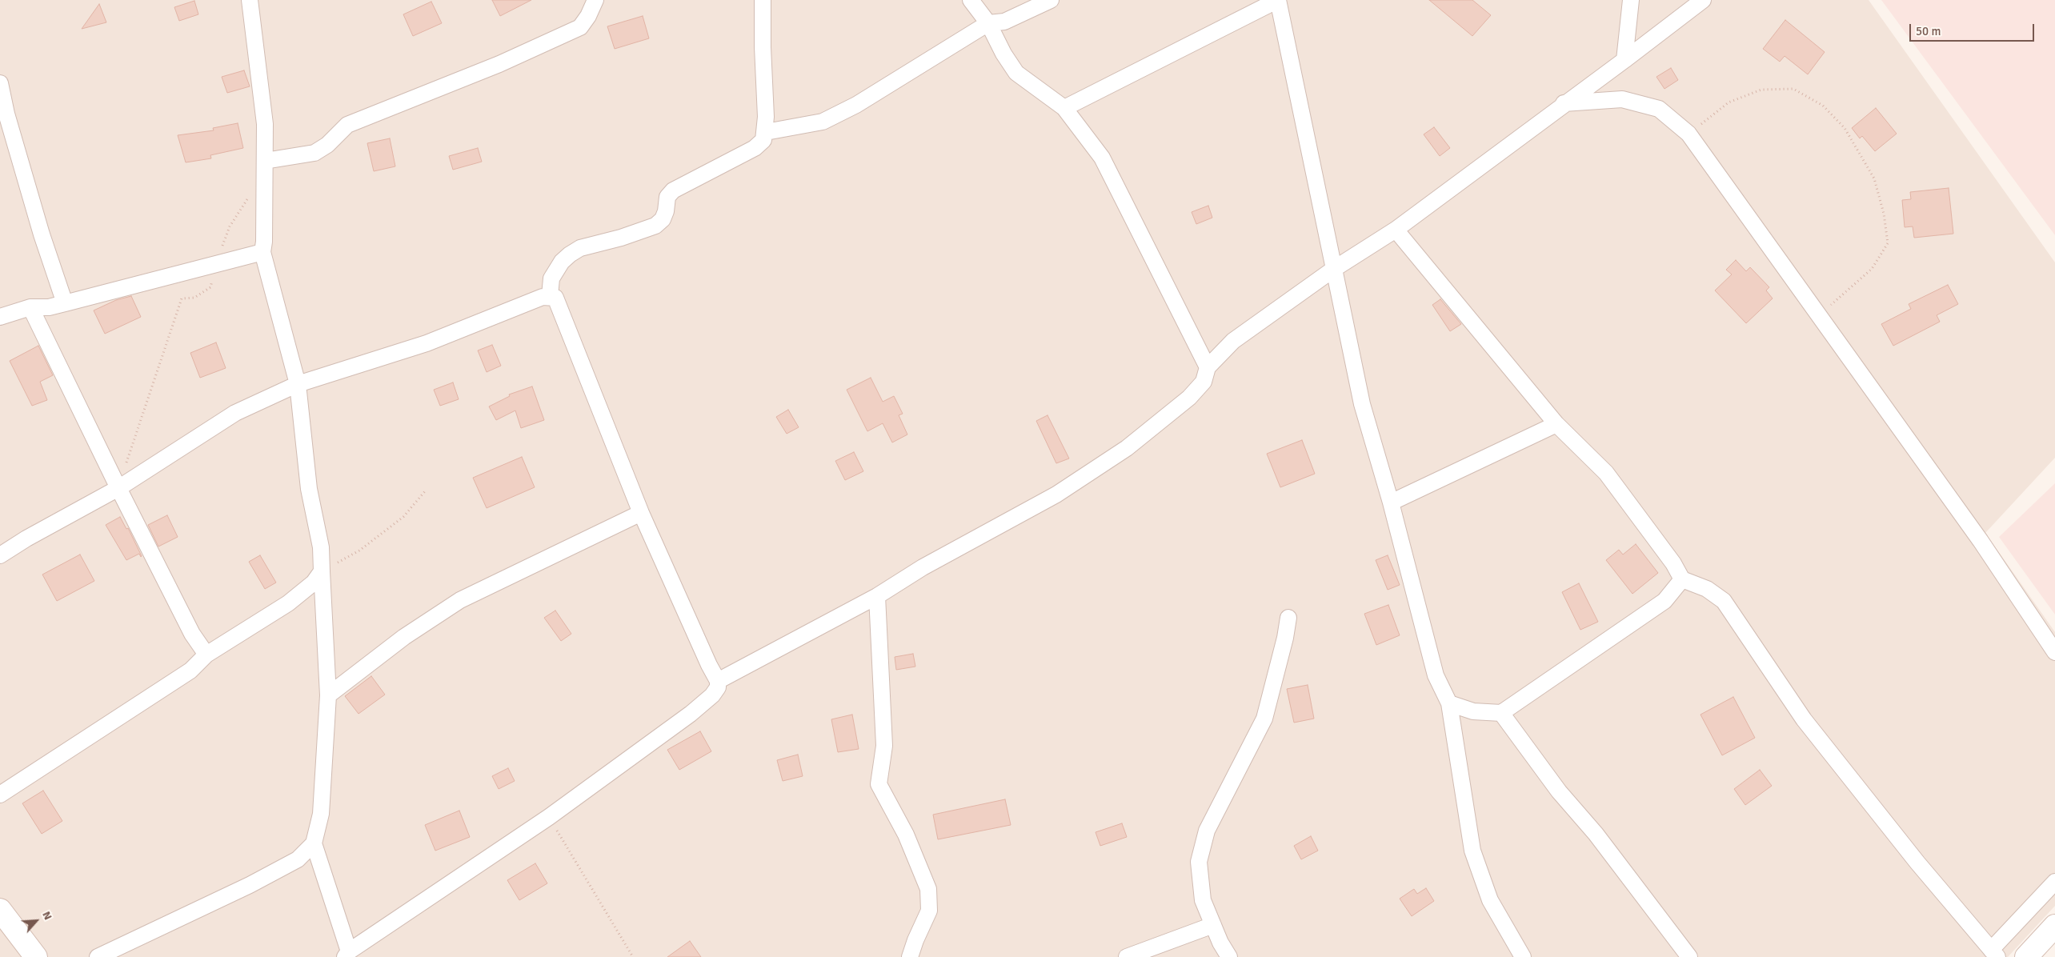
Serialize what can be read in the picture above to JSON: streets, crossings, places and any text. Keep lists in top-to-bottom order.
{
  "scale_bar": "50 m",
  "north": "top right"
}
